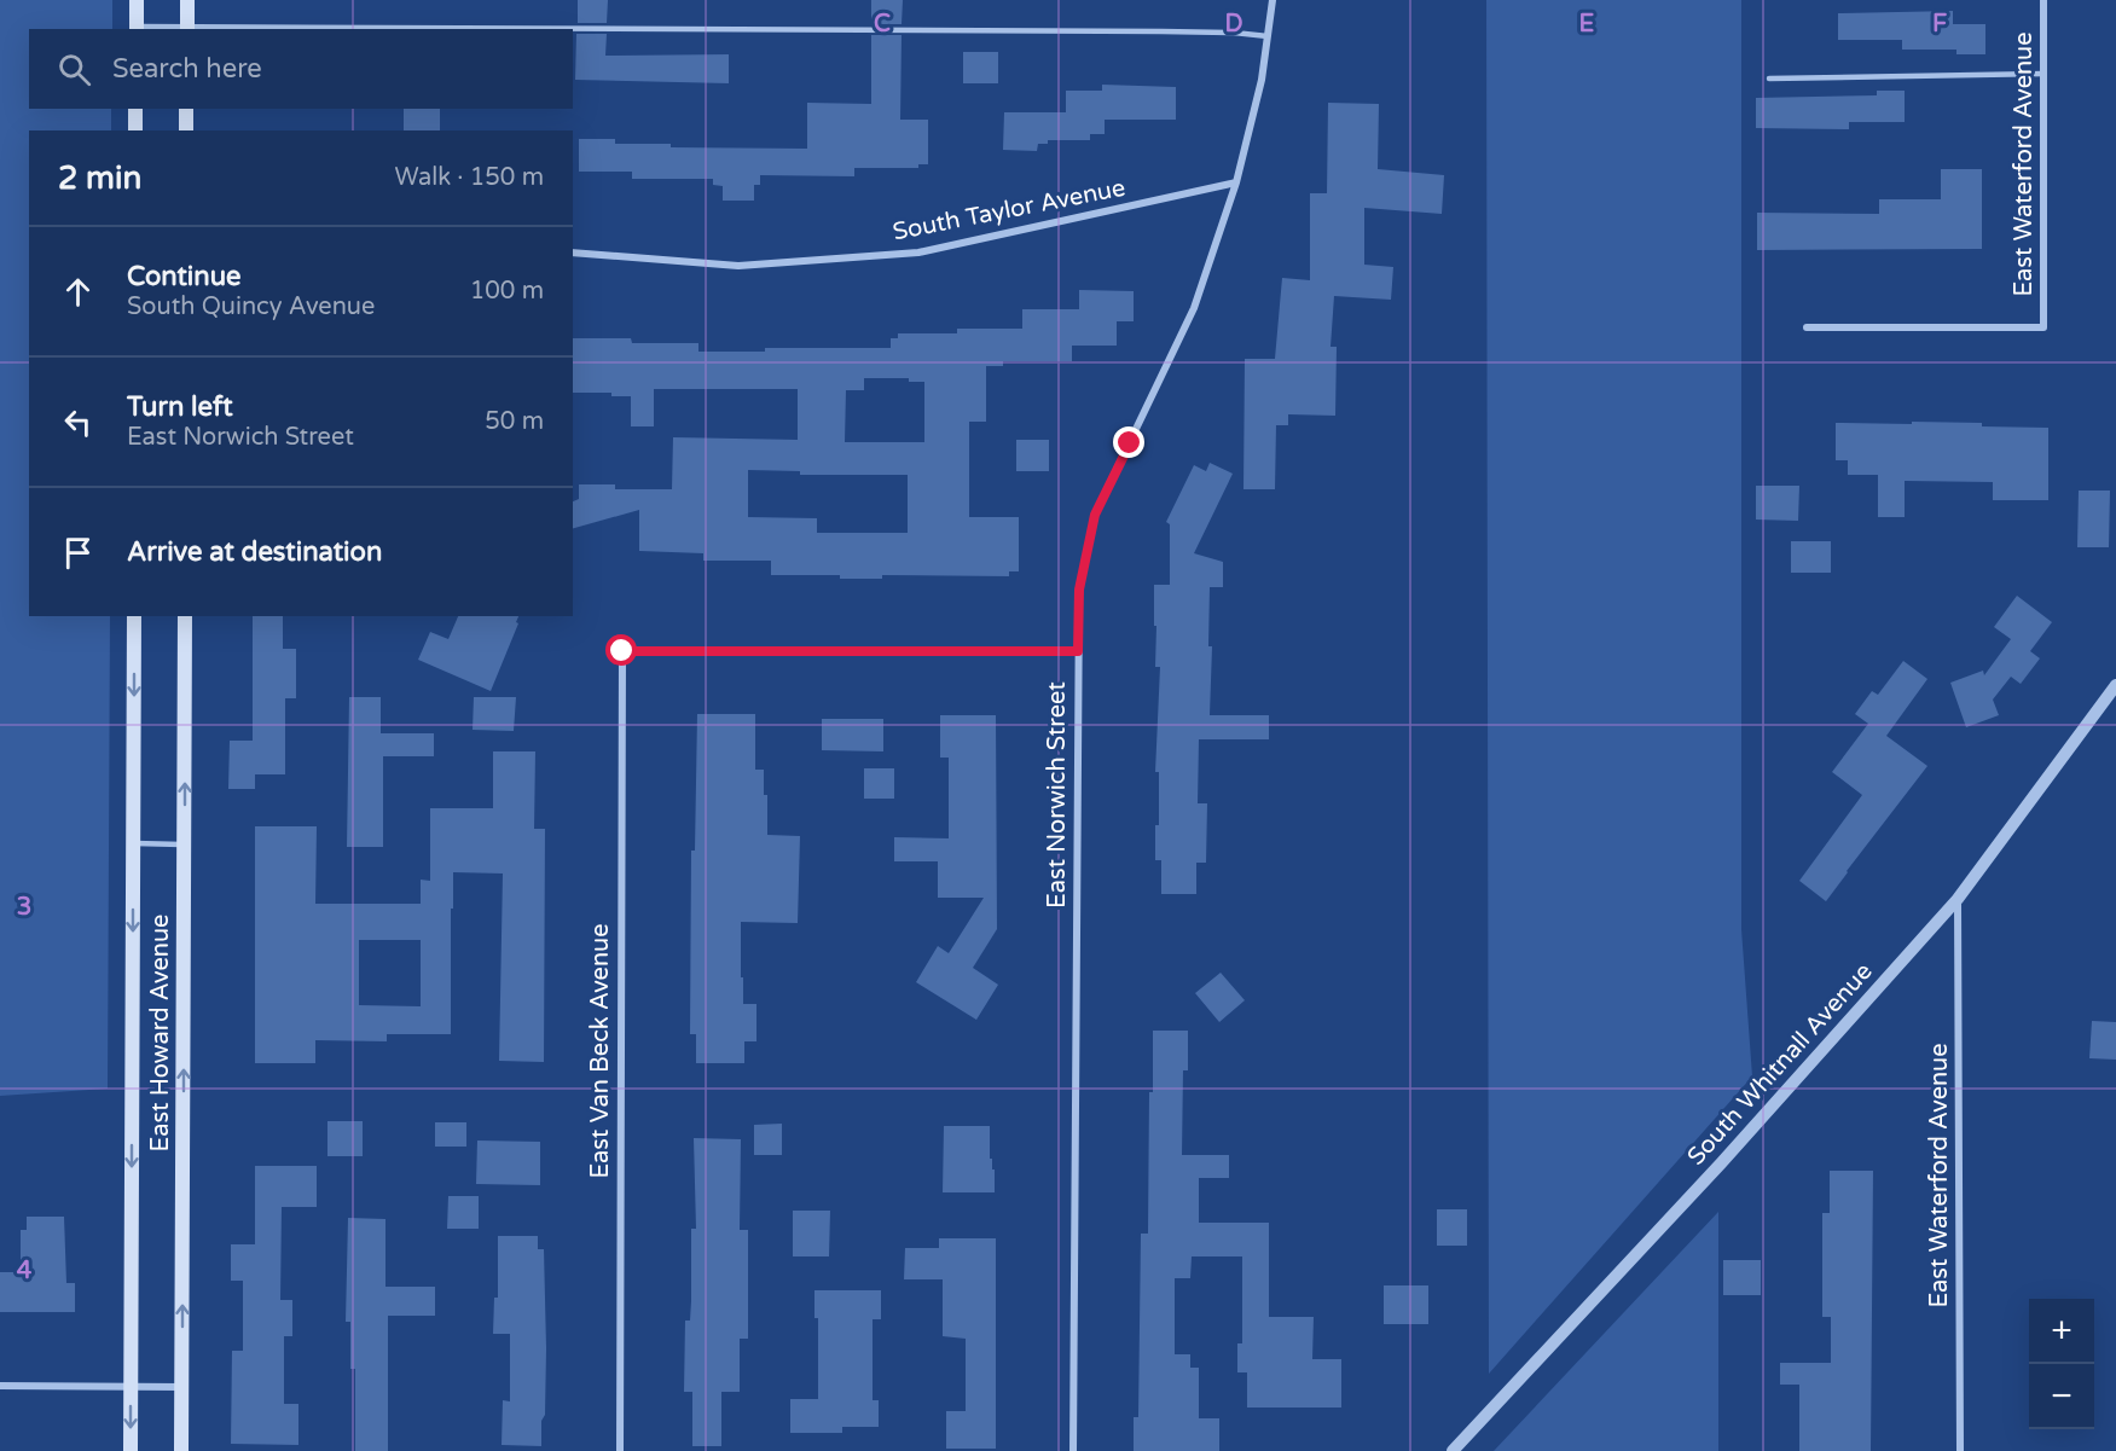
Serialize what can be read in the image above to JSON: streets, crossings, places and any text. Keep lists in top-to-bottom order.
{
  "streets": {
    "main road": ["East Howard Avenue"],
    "street": [
      "East Waterford Avenue",
      "South Taylor Avenue",
      "East Norwich Street",
      "East Van Beck Avenue",
      "South Whitnall Avenue"
    ]
  },
  "crossings": [
    ["East Waterford Avenue", "South Whitnall Avenue"],
    ["South Taylor Avenue", "East Norwich Street"],
    ["East Norwich Street", "East Van Beck Avenue"]
  ],
  "page": {
    "search": "Search here",
    "heading": ["2 min", "Walk · 150 m"],
    "list": [
      ["Continue", "South Quincy Avenue", "100 m"],
      ["Turn left", "East Norwich Street", "50 m"],
      "Arrive at destination"
    ],
    "map_buttons": ["+", "−"]
  },
  "grid": {
    "columns": [
      "C",
      "D",
      "E",
      "F"
    ],
    "rows": ["3", "4"]
  }
}
